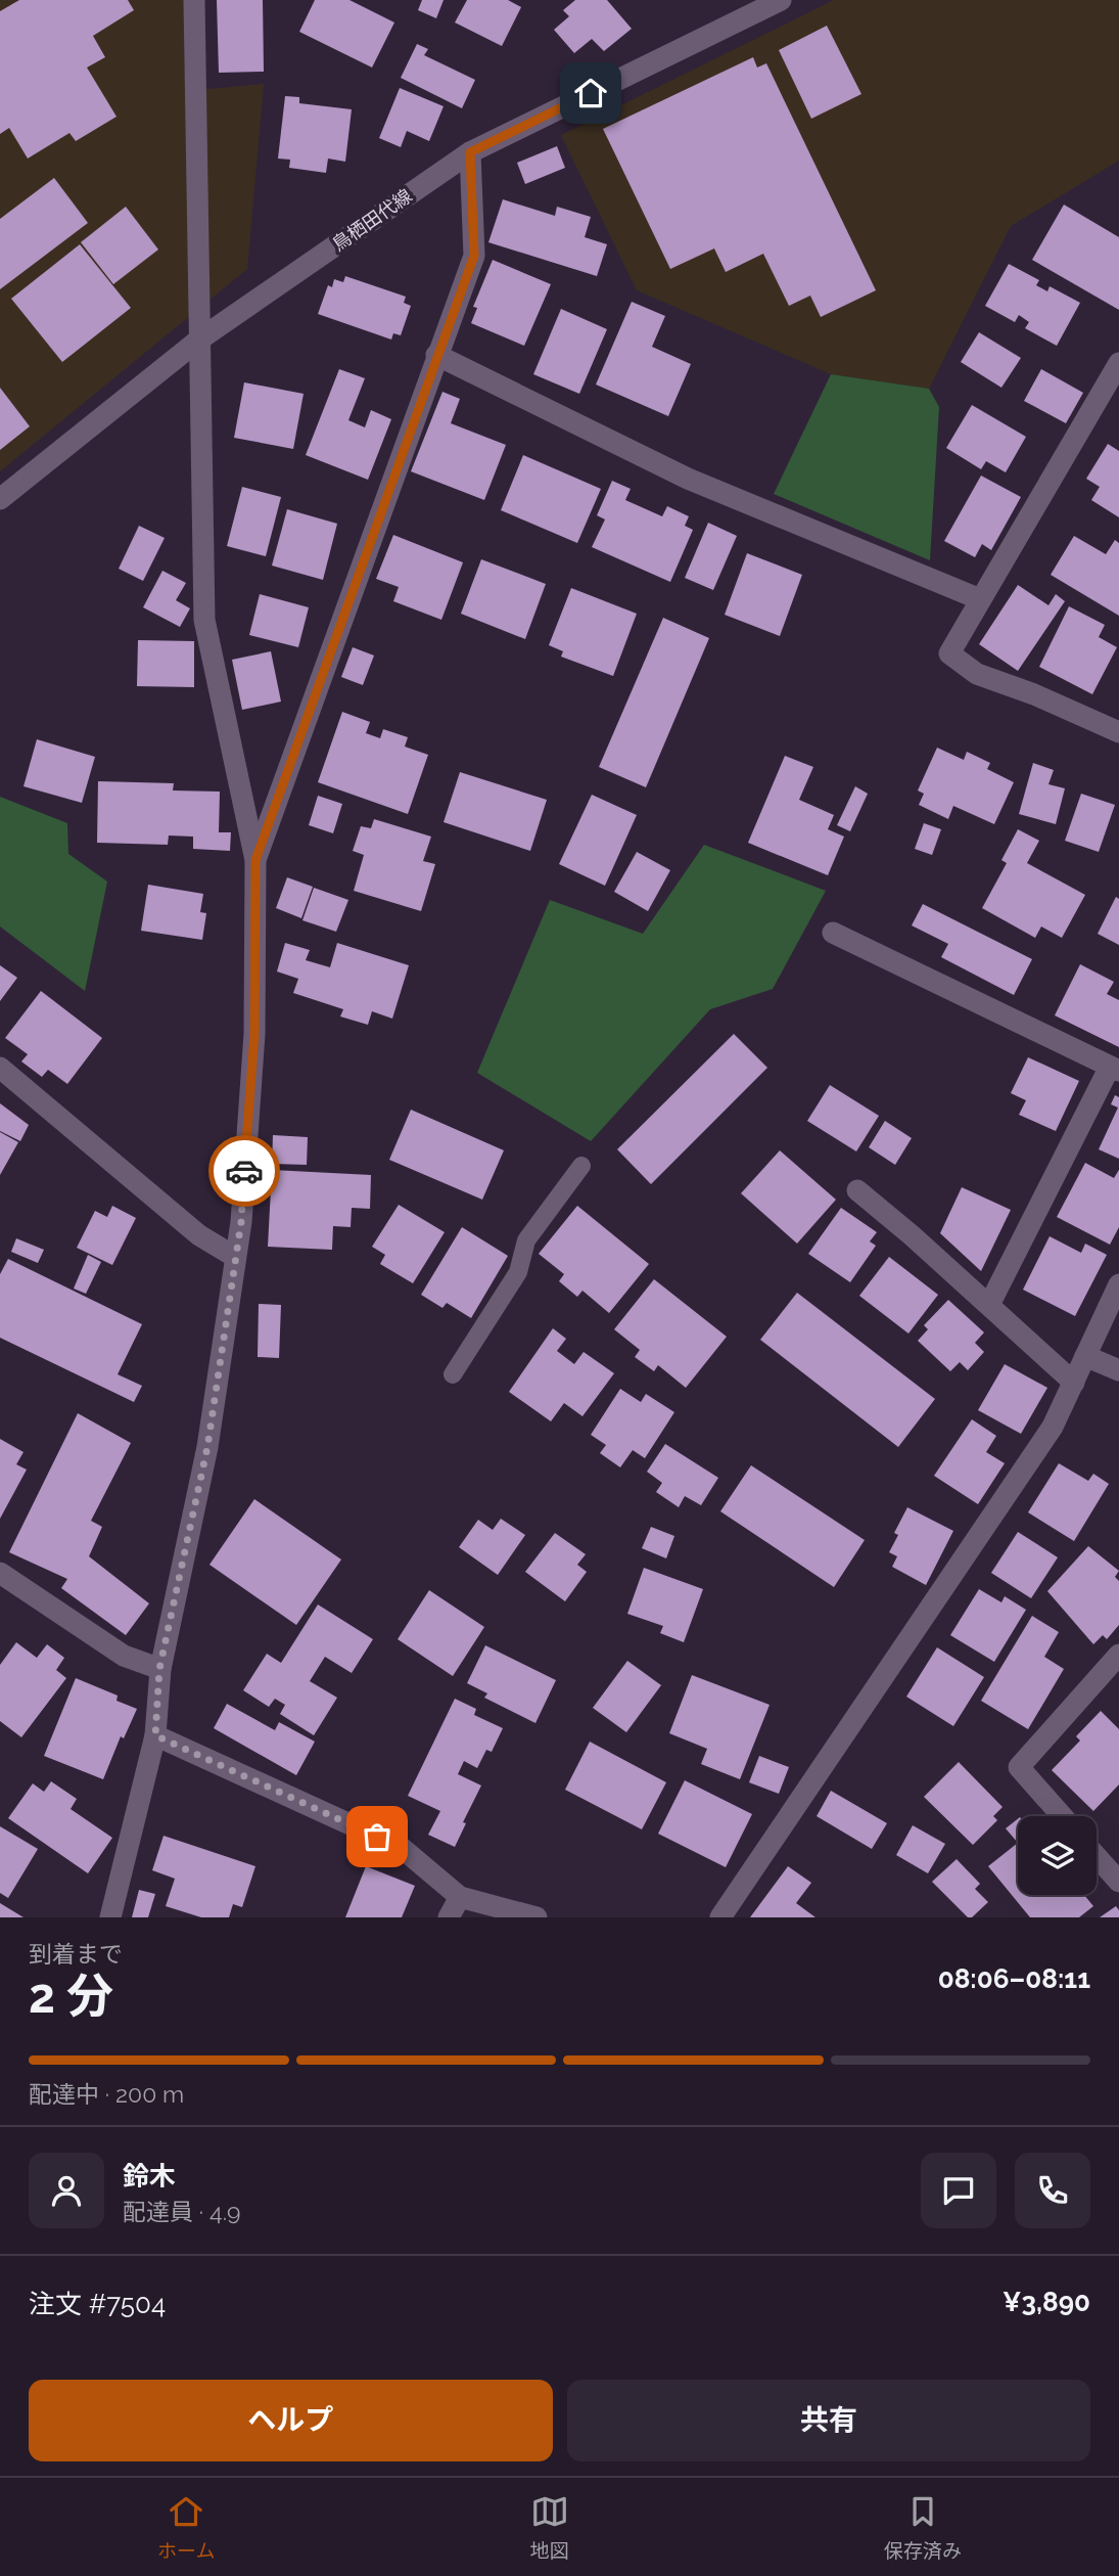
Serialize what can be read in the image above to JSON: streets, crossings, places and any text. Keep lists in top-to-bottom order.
{
  "streets": {
    "street": ["鳥栖田代線"]
  },
  "page": {
    "heading": ["2 分", "到着まで", "08:06–08:11"],
    "panel": [
      "鈴木",
      "配達員 · 4.9",
      "注文 #7504",
      "¥3,890"
    ],
    "bar": "配達中 · 200 m",
    "buttons": ["ヘルプ", "共有"],
    "tabs": ["ホーム", "地図", "保存済み"]
  }
}
